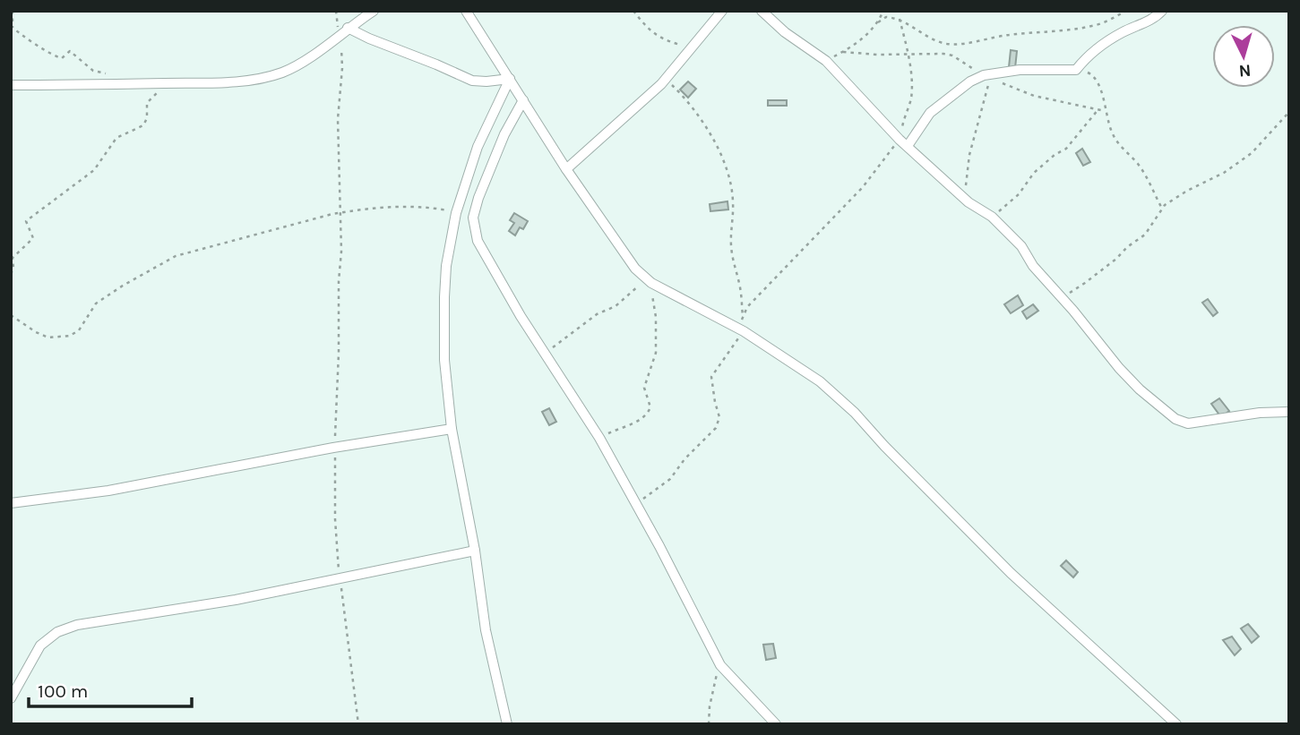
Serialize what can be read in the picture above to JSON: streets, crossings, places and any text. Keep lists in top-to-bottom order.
{
  "scale_bar": "100 m",
  "north": "bottom"
}
